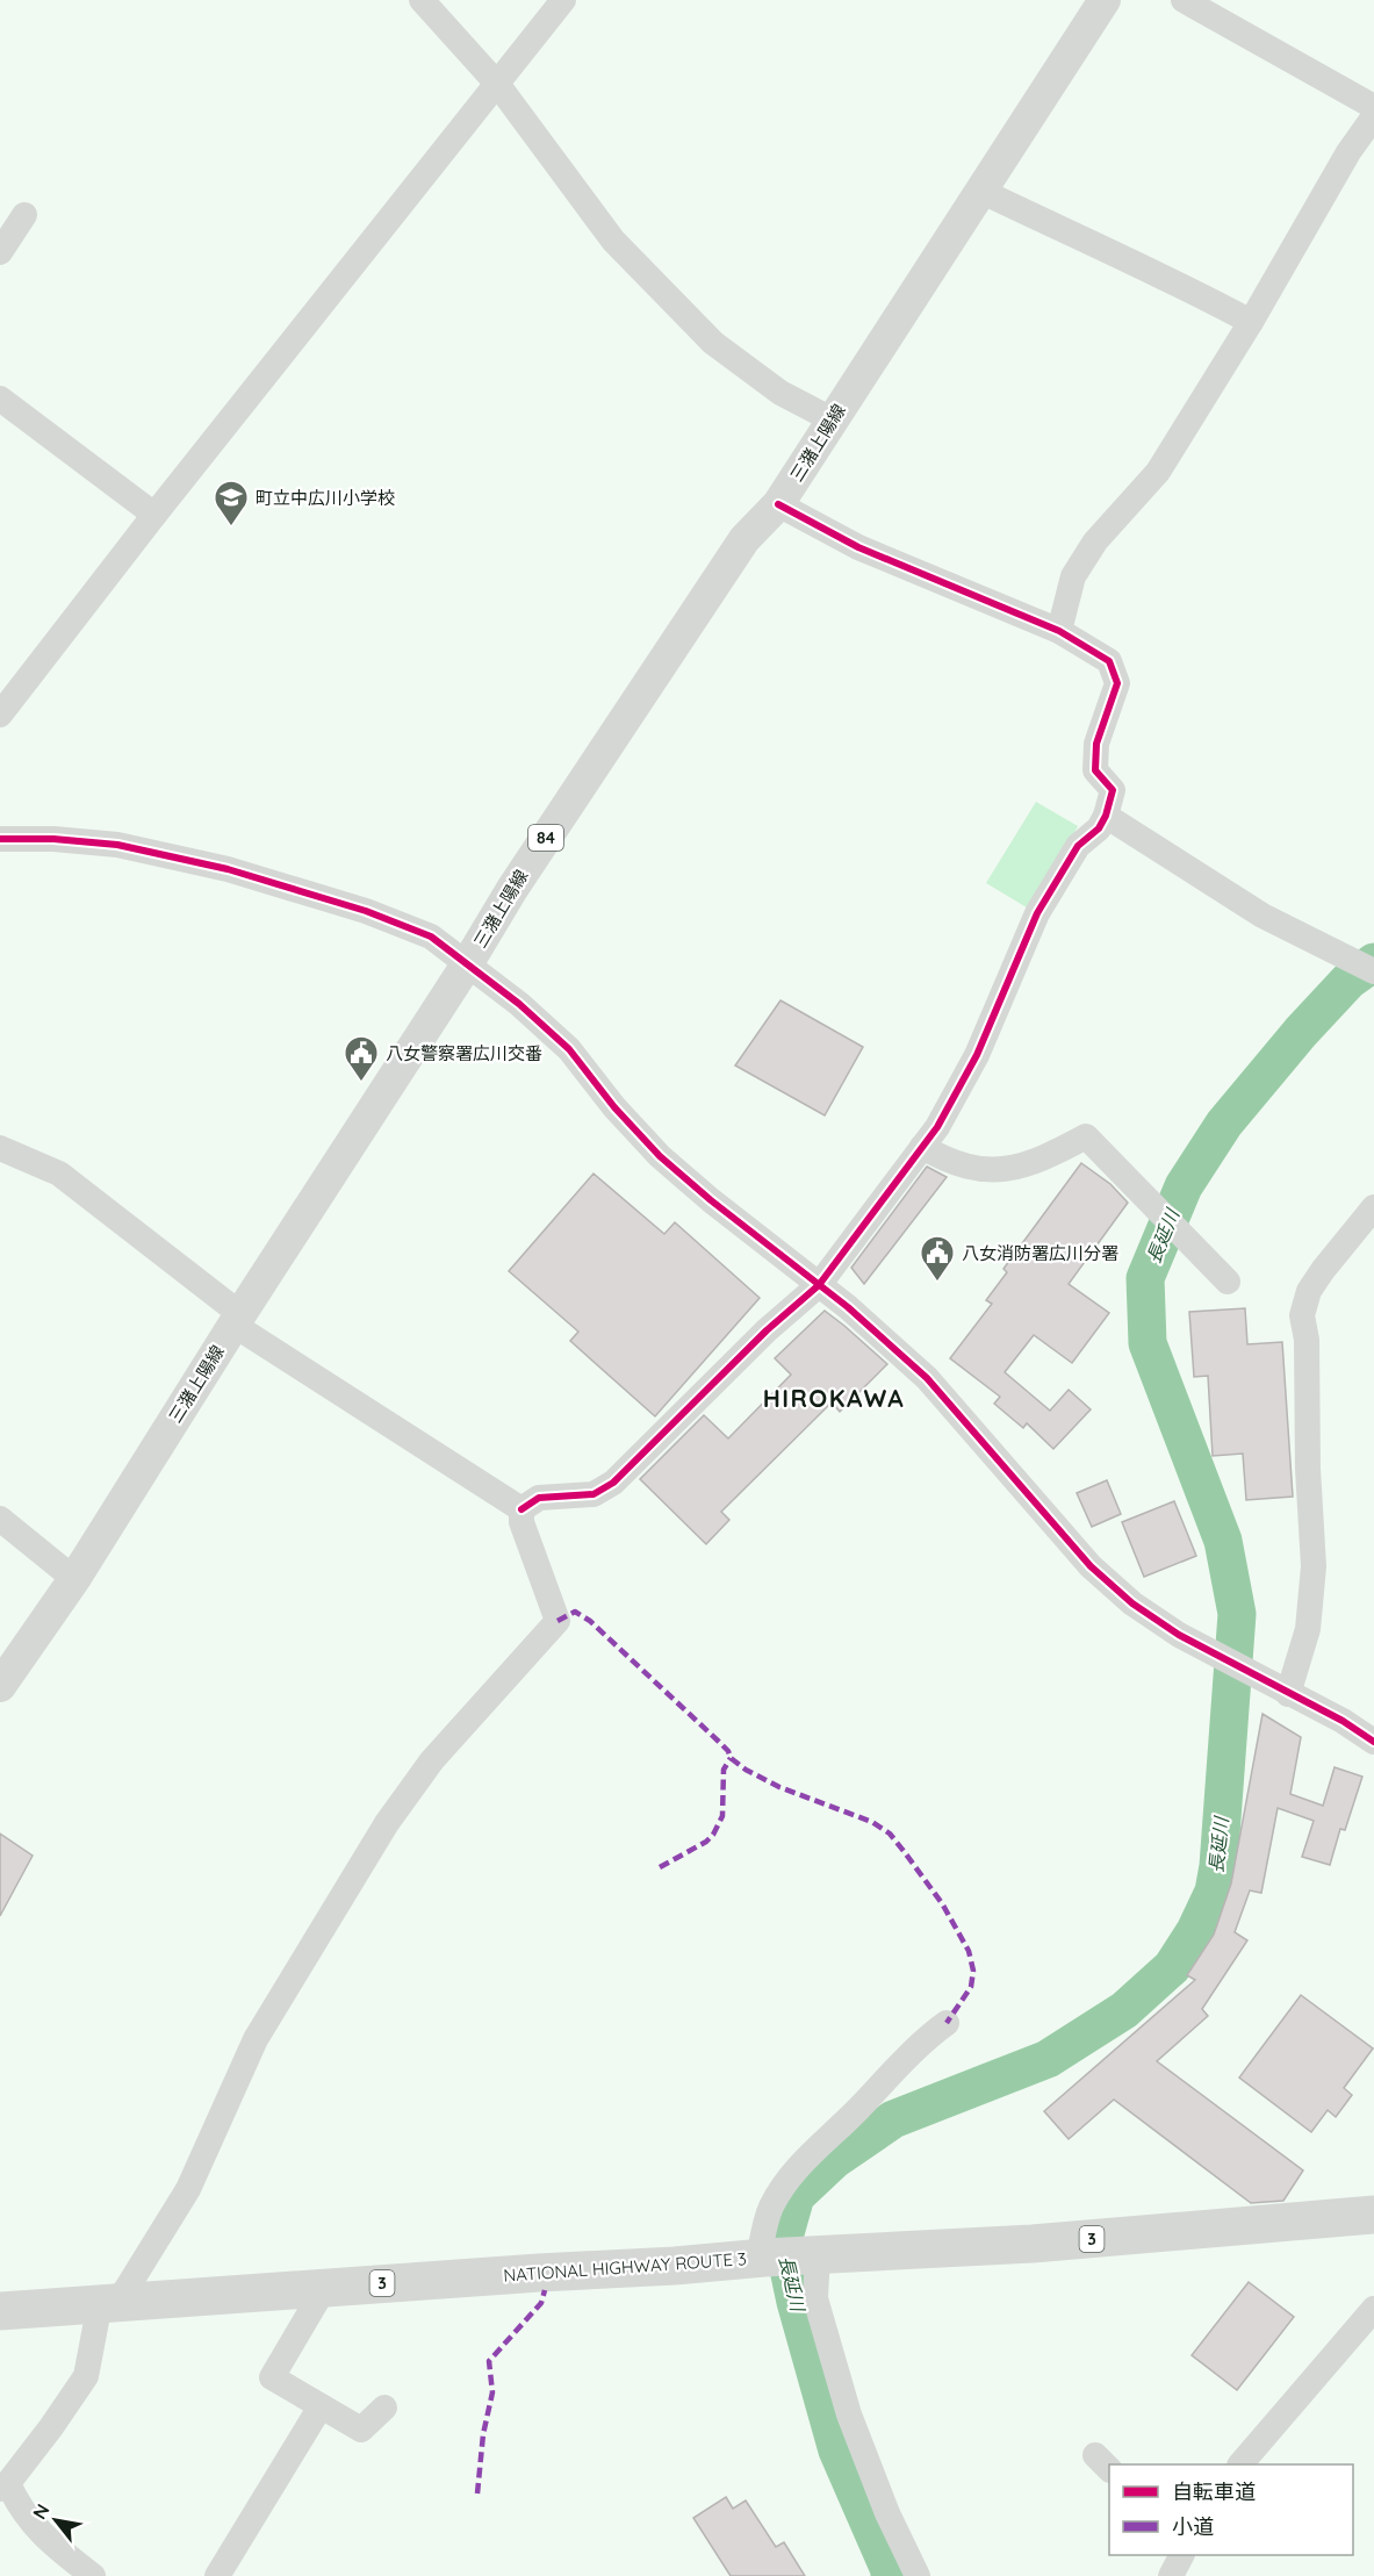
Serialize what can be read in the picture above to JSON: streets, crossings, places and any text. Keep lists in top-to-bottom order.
{
  "streets": {
    "highway": ["3", "NATIONAL HIGHWAY ROUTE 3"],
    "main road": ["三潴上陽線", "84"]
  },
  "districts": ["HIROKAWA"],
  "water": ["長延川"],
  "places": {
    "school or university": ["町立中広川小学校"],
    "public building": ["八女警察署広川交番", "八女消防署広川分署"]
  },
  "legend": ["自転車道", "小道"],
  "north": "top left"
}
